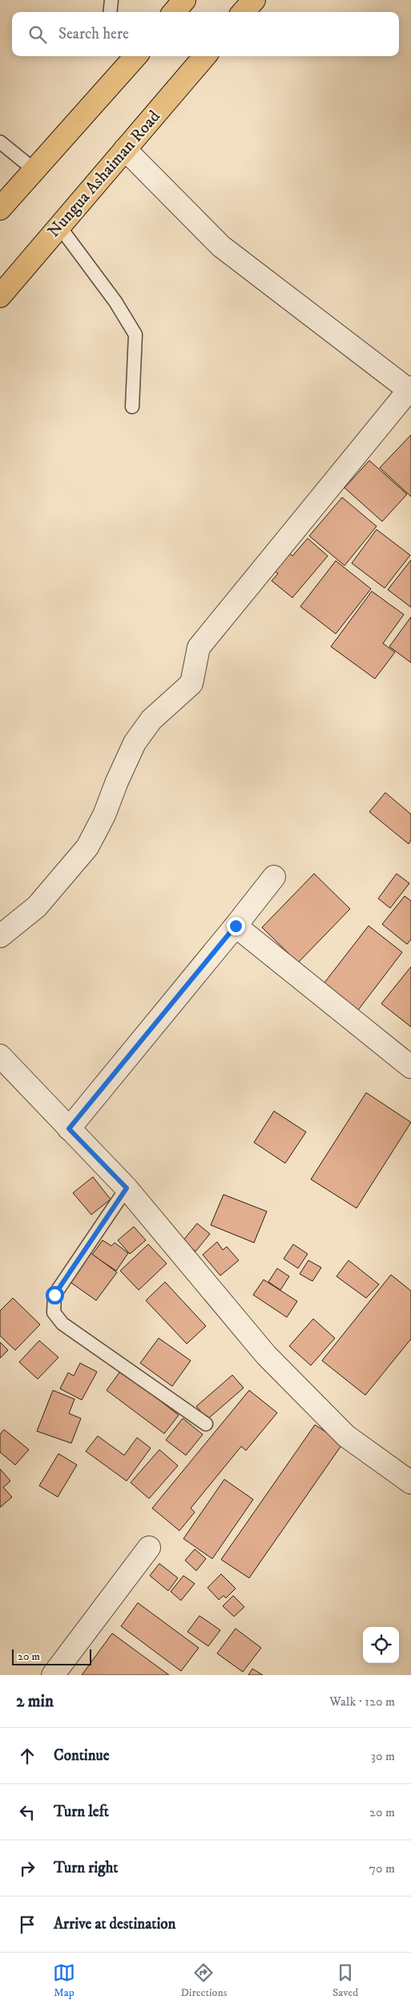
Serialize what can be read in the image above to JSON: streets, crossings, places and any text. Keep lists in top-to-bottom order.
{
  "streets": {
    "main road": ["Nungua Ashaiman Road"]
  },
  "scale_bar": "20 m",
  "page": {
    "search": "Search here",
    "scale": "20 m",
    "heading": ["2 min", "Walk · 120 m"],
    "list": [
      ["Continue", "30 m"],
      ["Turn left", "20 m"],
      ["Turn right", "70 m"],
      "Arrive at destination"
    ],
    "nav": ["Map", "Directions", "Saved"]
  }
}
